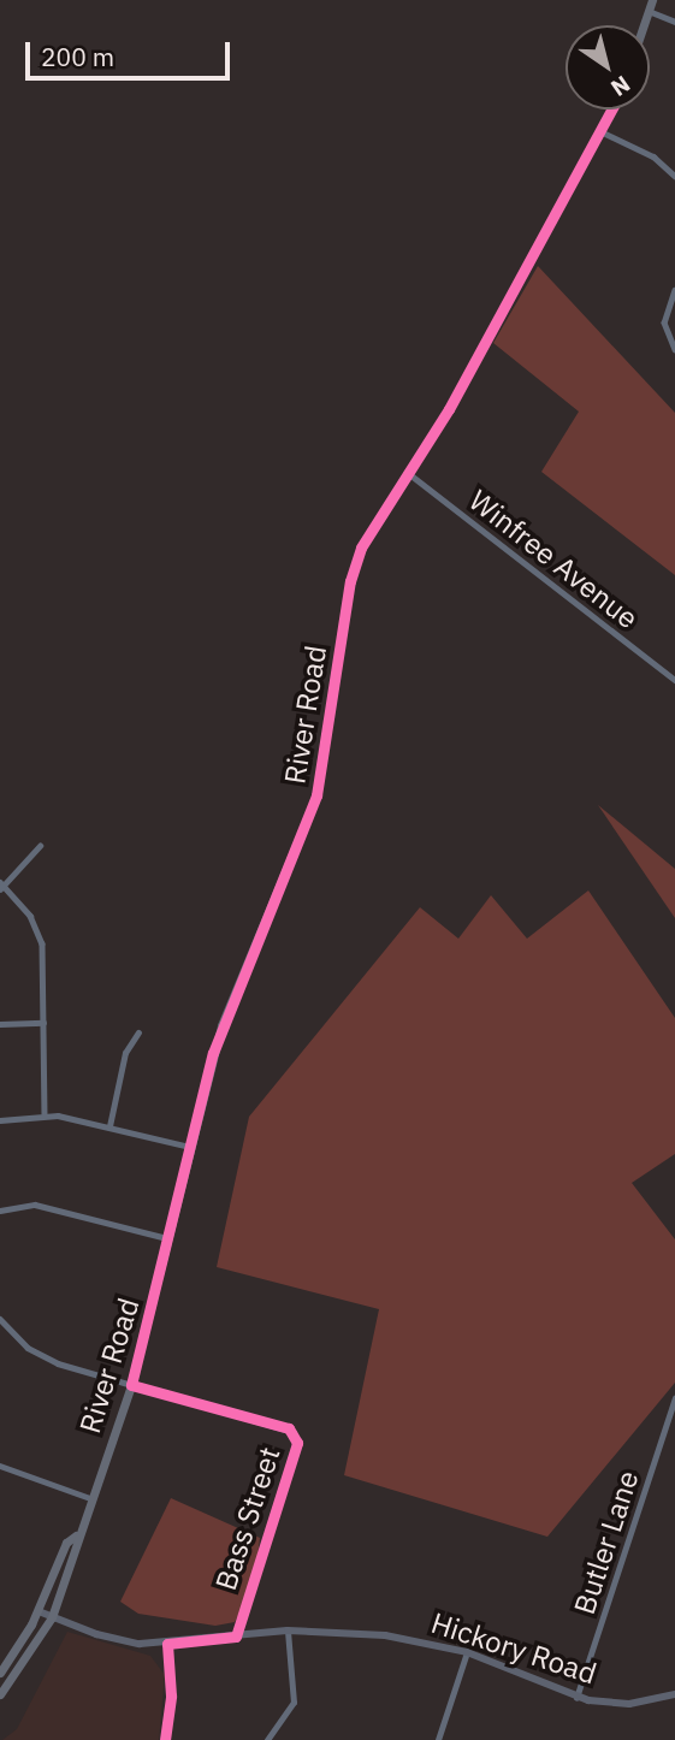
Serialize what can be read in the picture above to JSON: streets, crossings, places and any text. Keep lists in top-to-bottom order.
{
  "streets": {
    "main road": ["River Road", "Hickory Road"],
    "street": ["Winfree Avenue", "Bass Street", "Butler Lane"]
  },
  "crossings": [
    ["Winfree Avenue", "River Road"],
    ["River Road", "Bass Street"],
    ["Bass Street", "Hickory Road"],
    ["Butler Lane", "Hickory Road"]
  ],
  "scale_bar": "200 m",
  "north": "bottom right"
}
